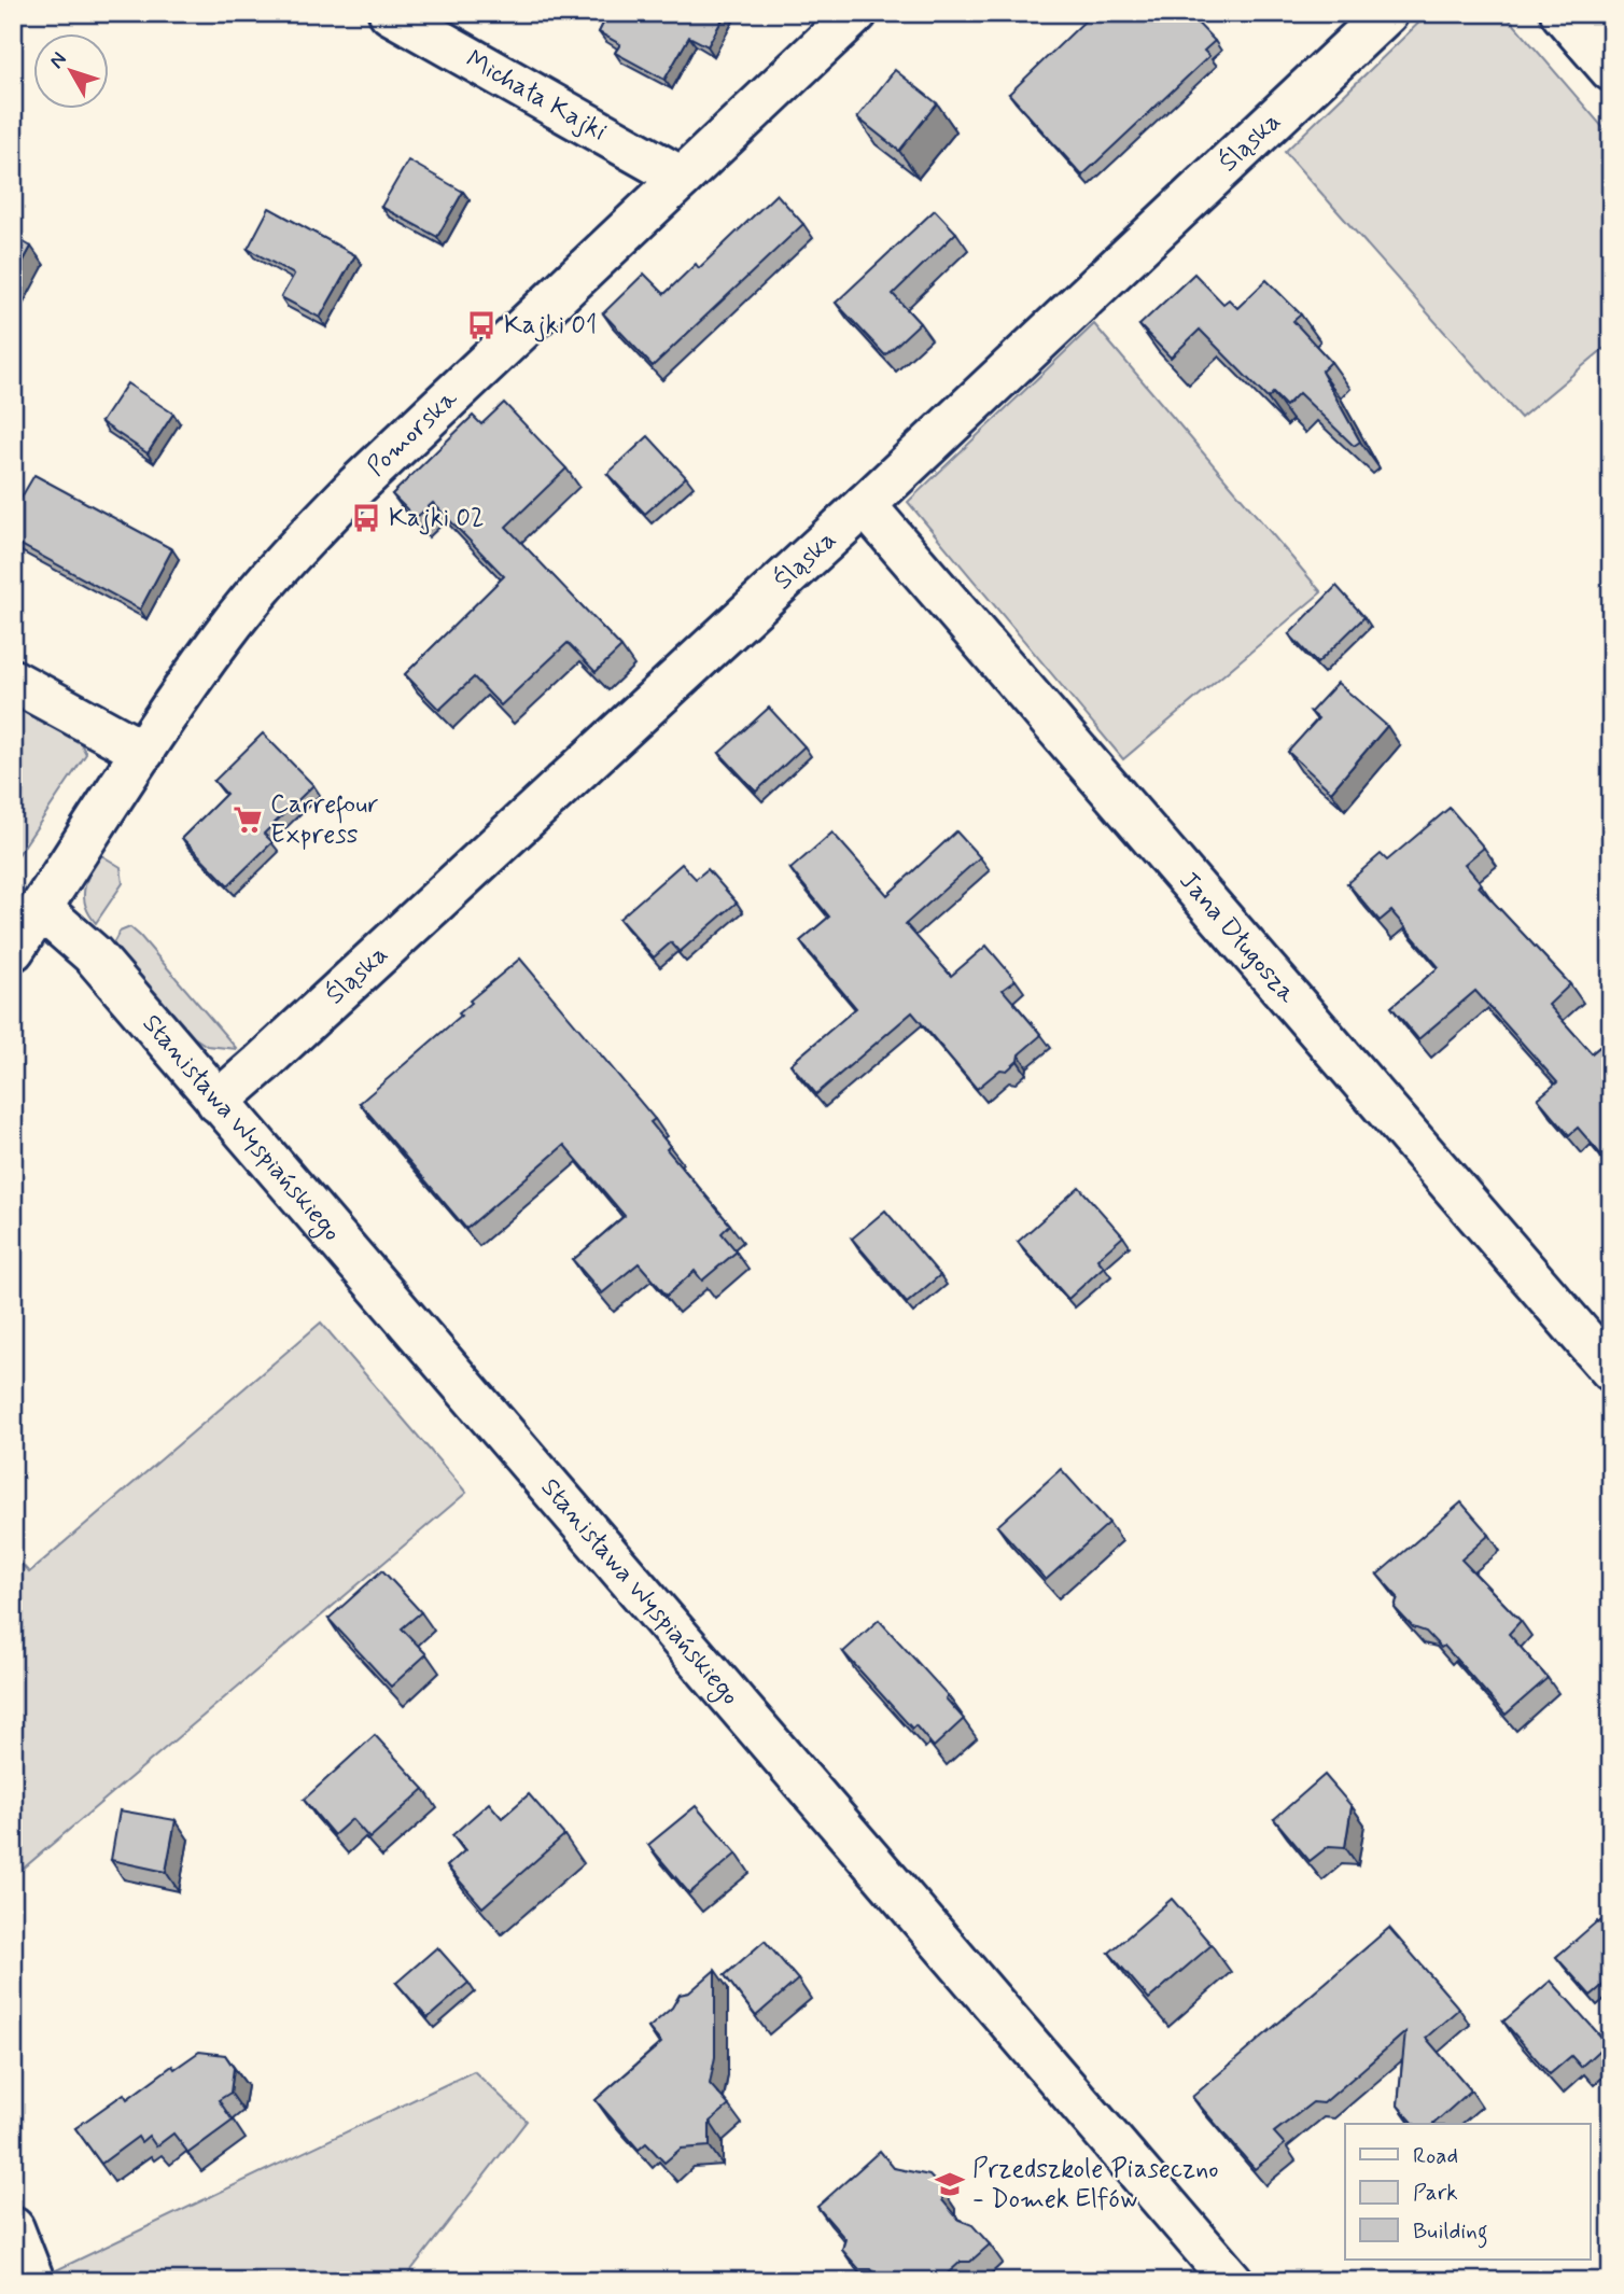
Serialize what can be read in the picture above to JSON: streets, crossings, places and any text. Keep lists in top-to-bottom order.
{
  "streets": {
    "street": [
      "Michała Kajki",
      "Śląska",
      "Pomorska",
      "Jana Długosza",
      "Stanisława Wyspiańskiego"
    ]
  },
  "crossings": [
    ["Michała Kajki", "Pomorska"],
    ["Śląska", "Jana Długosza"],
    ["Śląska", "Stanisława Wyspiańskiego"],
    ["Pomorska", "Stanisława Wyspiańskiego"]
  ],
  "places": {
    "bus stop": ["Kajki 01", "Kajki 02"],
    "supermarket": ["Carrefour Express"],
    "school or university": ["Przedszkole Piaseczno - Domek Elfów"]
  },
  "legend": ["Road", "Park", "Building"],
  "north": "top left"
}
